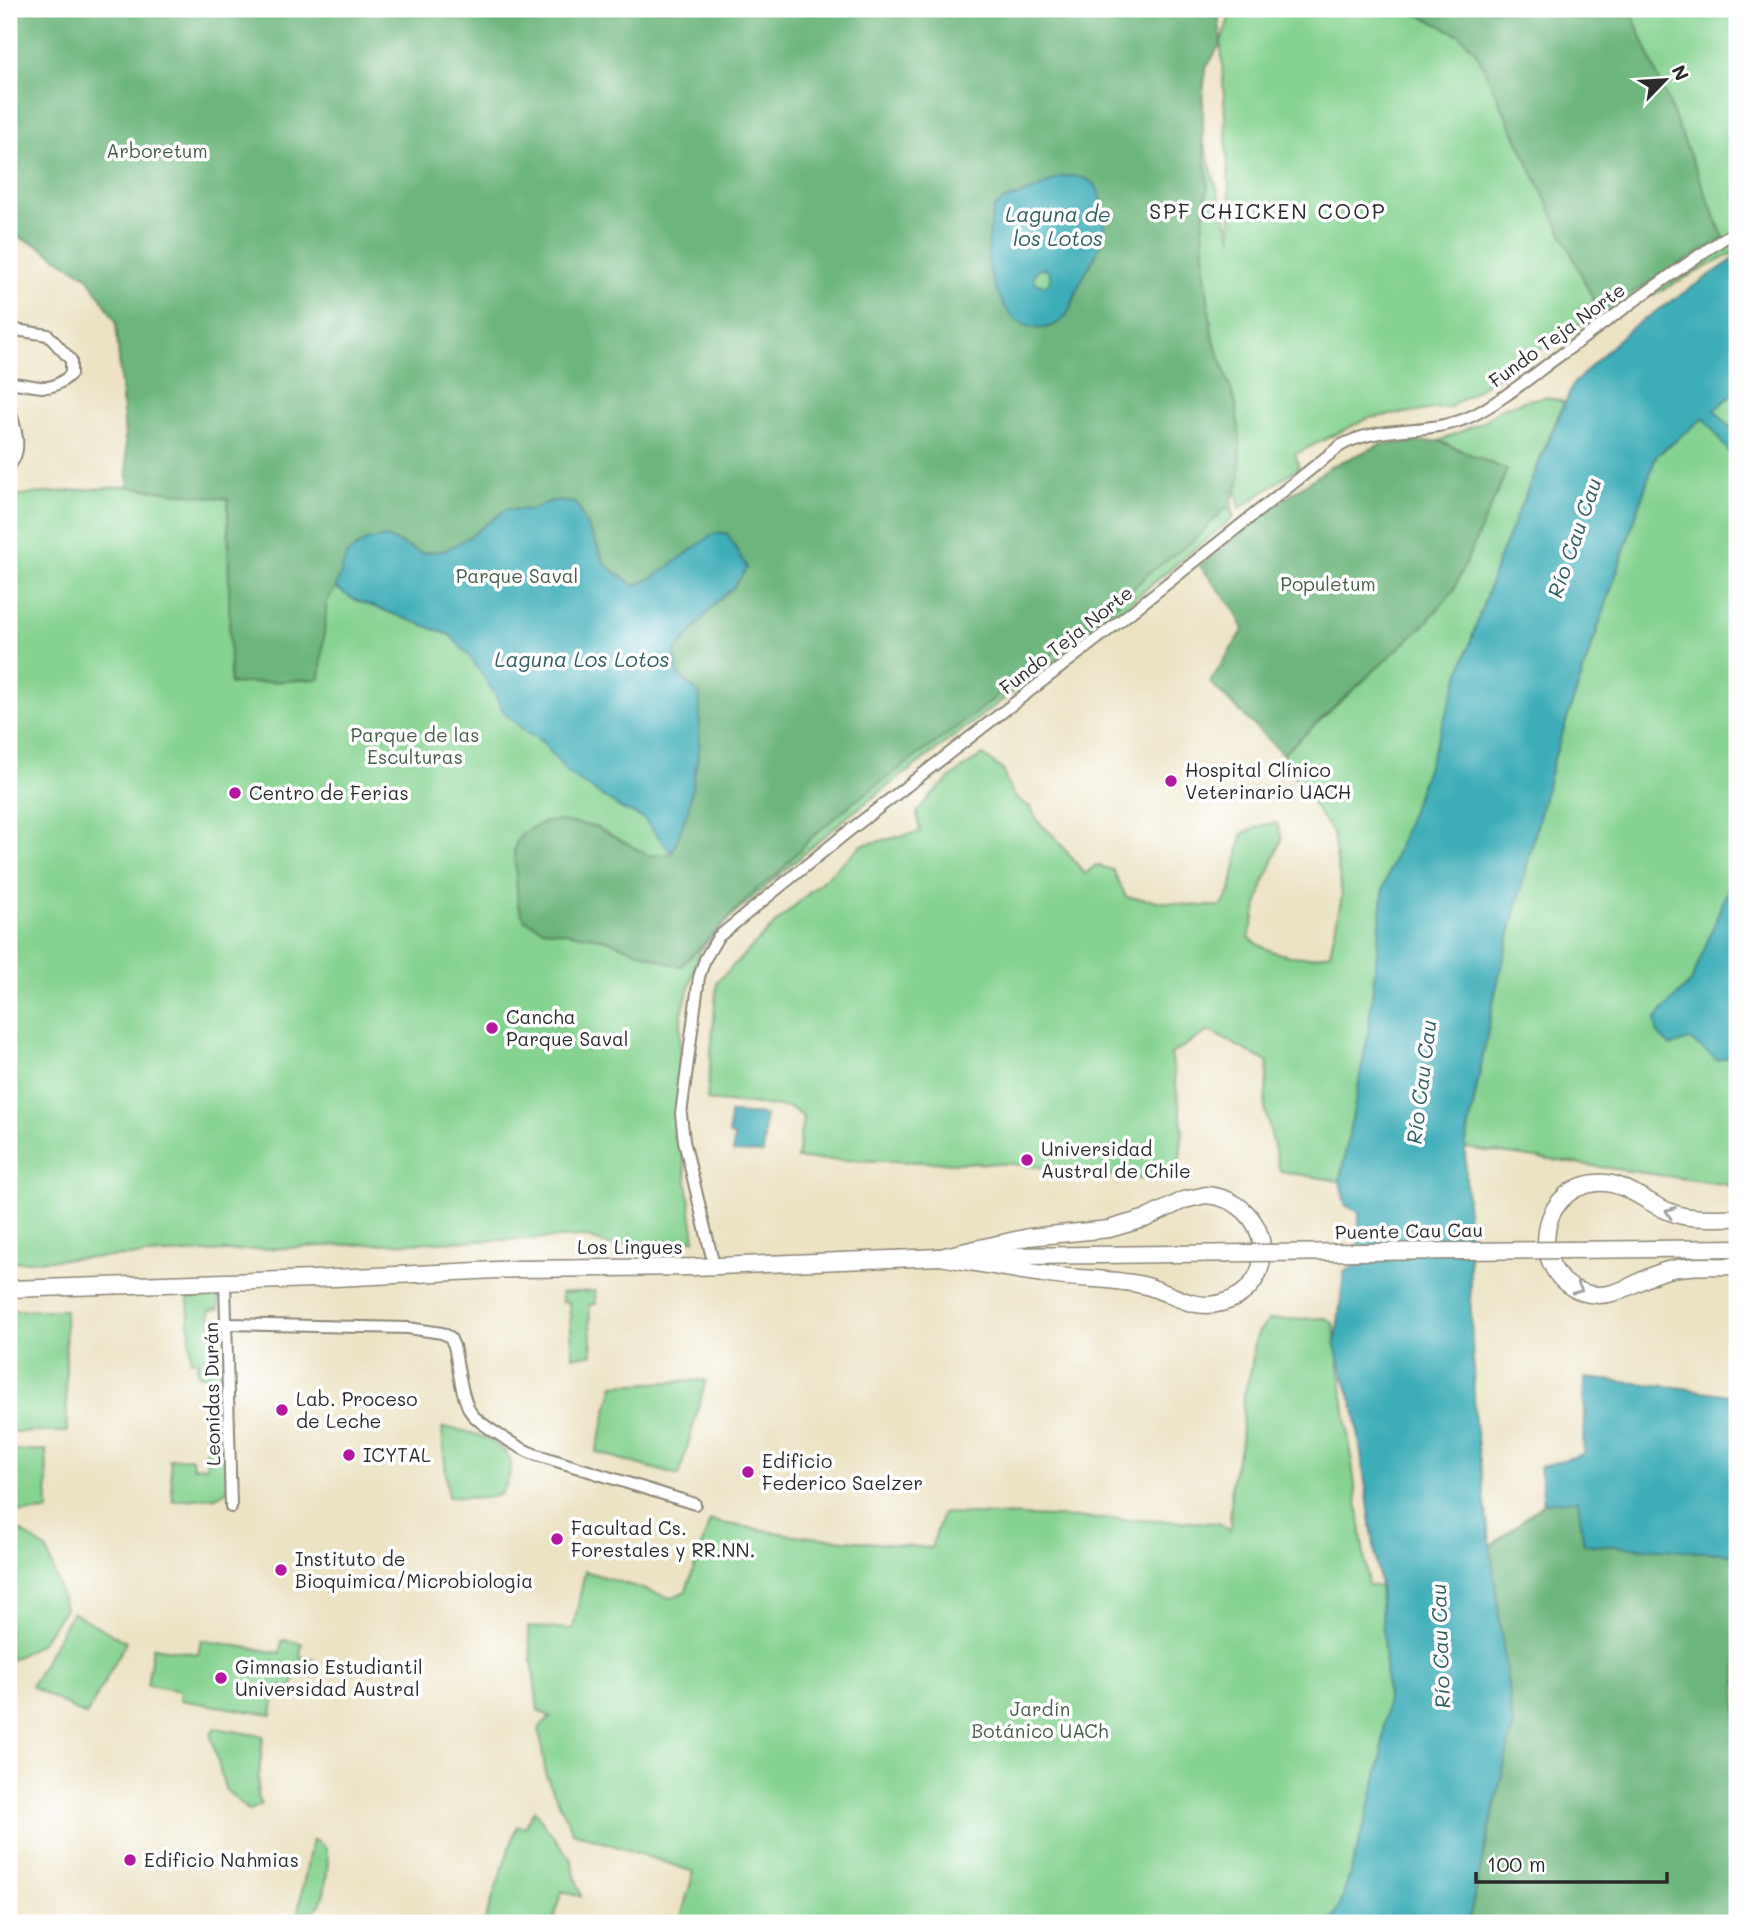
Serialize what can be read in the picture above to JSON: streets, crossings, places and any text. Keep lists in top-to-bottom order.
{
  "streets": {
    "main road": ["Puente Cau Cau", "Los Lingues"],
    "street": ["Fundo Teja Norte", "Leonidas Durán"]
  },
  "crossings": [
    ["Fundo Teja Norte", "Los Lingues"],
    ["Puente Cau Cau", "Los Lingues"],
    ["Los Lingues", "Leonidas Durán"]
  ],
  "districts": ["SPF CHICKEN COOP"],
  "water": ["Laguna de los Lotos", "Río Cau Cau", "Laguna Los Lotos"],
  "parks": [
    "Arboretum",
    "Parque Saval",
    "Populetum",
    "Parque de las Esculturas",
    "Jardín Botánico UACh"
  ],
  "places": [
    "Hospital Clínico Veterinario UACH",
    "Centro de Ferias",
    "Cancha Parque Saval",
    "Universidad Austral de Chile",
    "Lab. Proceso de Leche",
    "ICYTAL",
    "Edificio Federico Saelzer",
    "Facultad Cs. Forestales y RR.NN.",
    "Instituto de Bioquimica/Microbiologia",
    "Gimnasio Estudiantil Universidad Austral",
    "Edificio Nahmias"
  ],
  "scale_bar": "100 m",
  "north": "top right"
}
